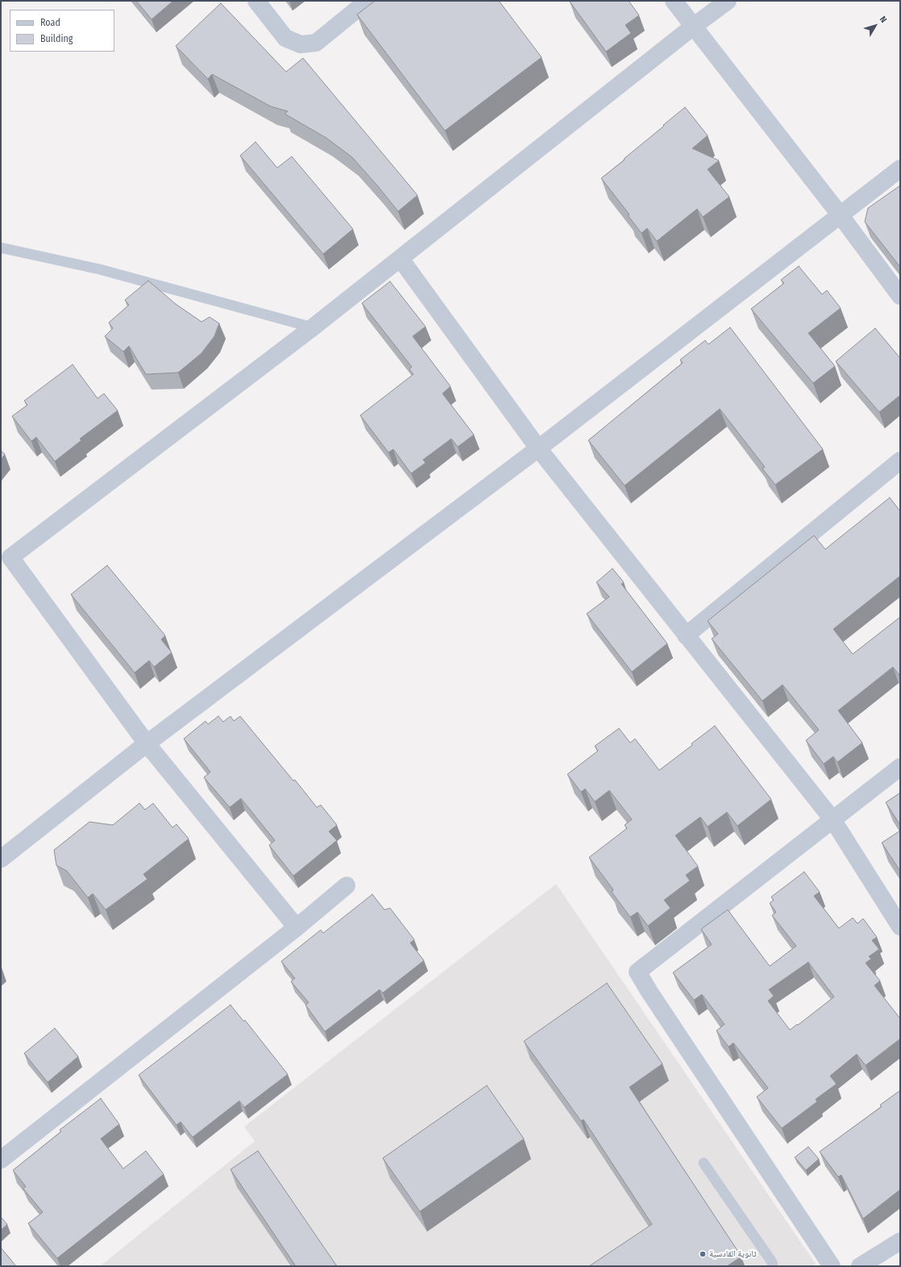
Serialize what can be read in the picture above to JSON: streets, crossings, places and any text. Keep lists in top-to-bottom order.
{
  "places": ["ثانوية القادسية"],
  "legend": ["Road", "Building"],
  "north": "top right"
}
